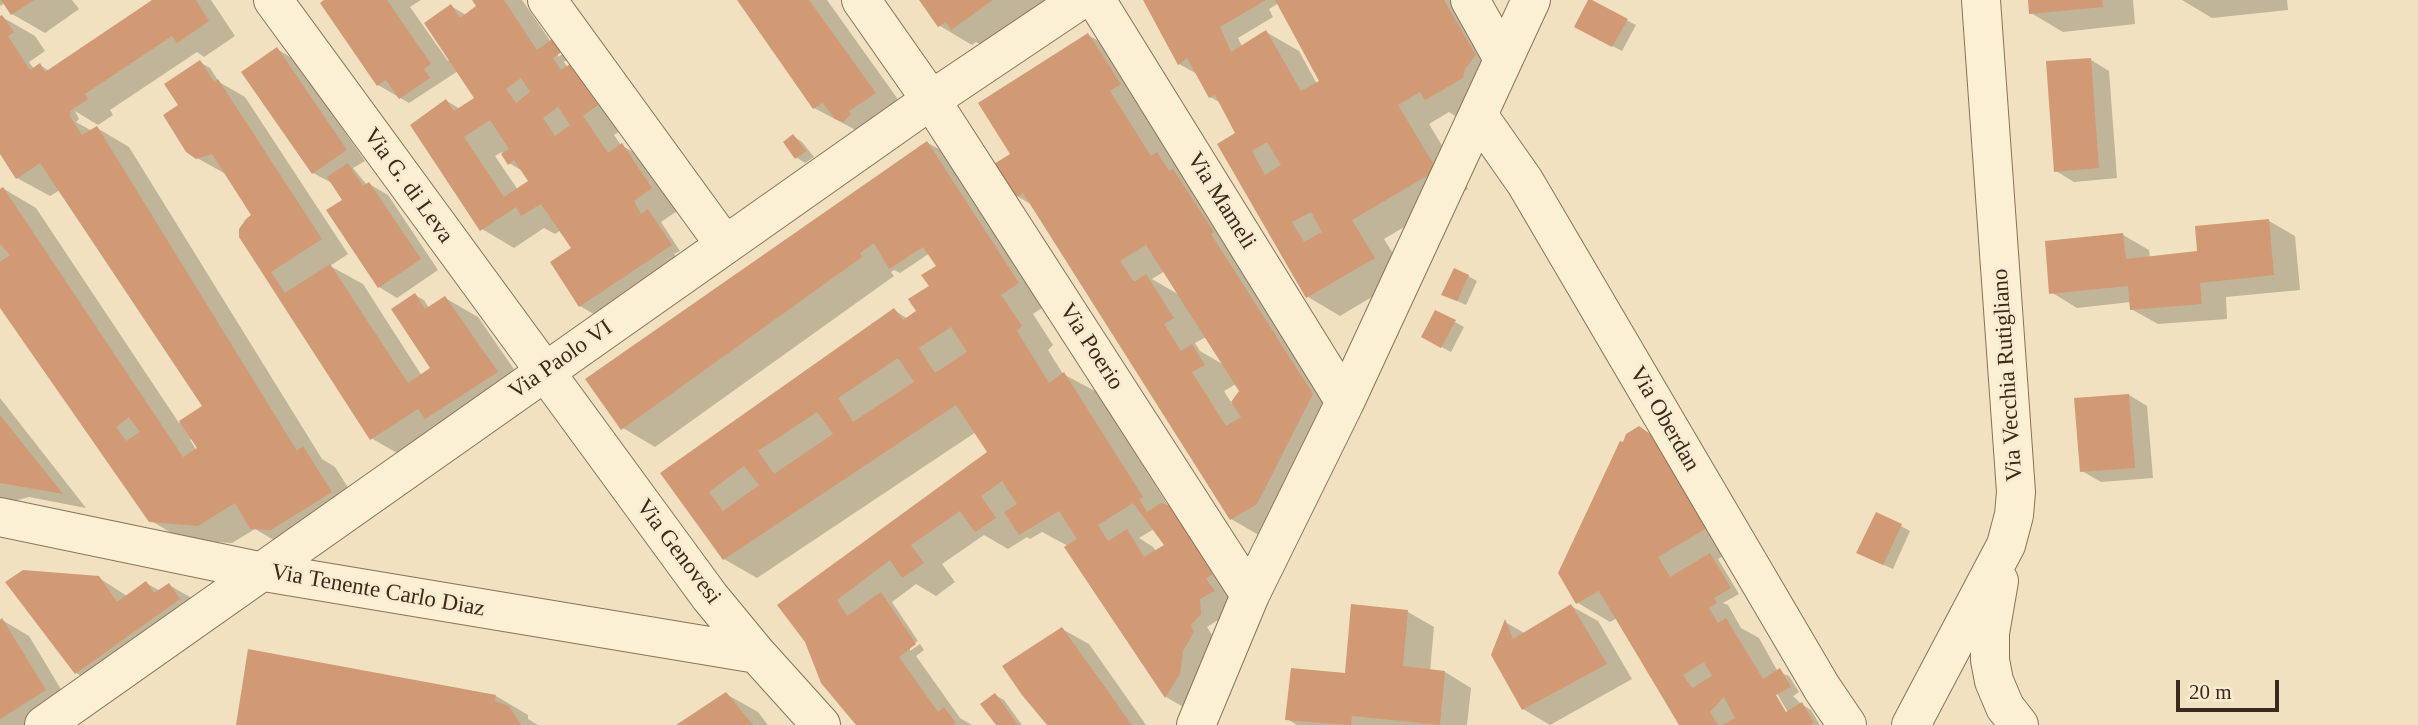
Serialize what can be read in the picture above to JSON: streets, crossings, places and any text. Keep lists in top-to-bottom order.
{
  "streets": {
    "street": [
      "Via G. di Leva",
      "Via Mameli",
      "Via Poerio",
      "Via Paolo VI",
      "Via Vecchia Rutigliano",
      "Via Oberdan",
      "Via Genovesi",
      "Via Tenente Carlo Diaz"
    ]
  },
  "crossings": [
    ["Via G. di Leva", "Via Paolo VI"],
    ["Via G. di Leva", "Via Genovesi"],
    ["Via Poerio", "Via Paolo VI"],
    ["Via Paolo VI", "Via Genovesi"],
    ["Via Paolo VI", "Via Tenente Carlo Diaz"],
    ["Via Genovesi", "Via Tenente Carlo Diaz"]
  ],
  "scale_bar": "20 m"
}
